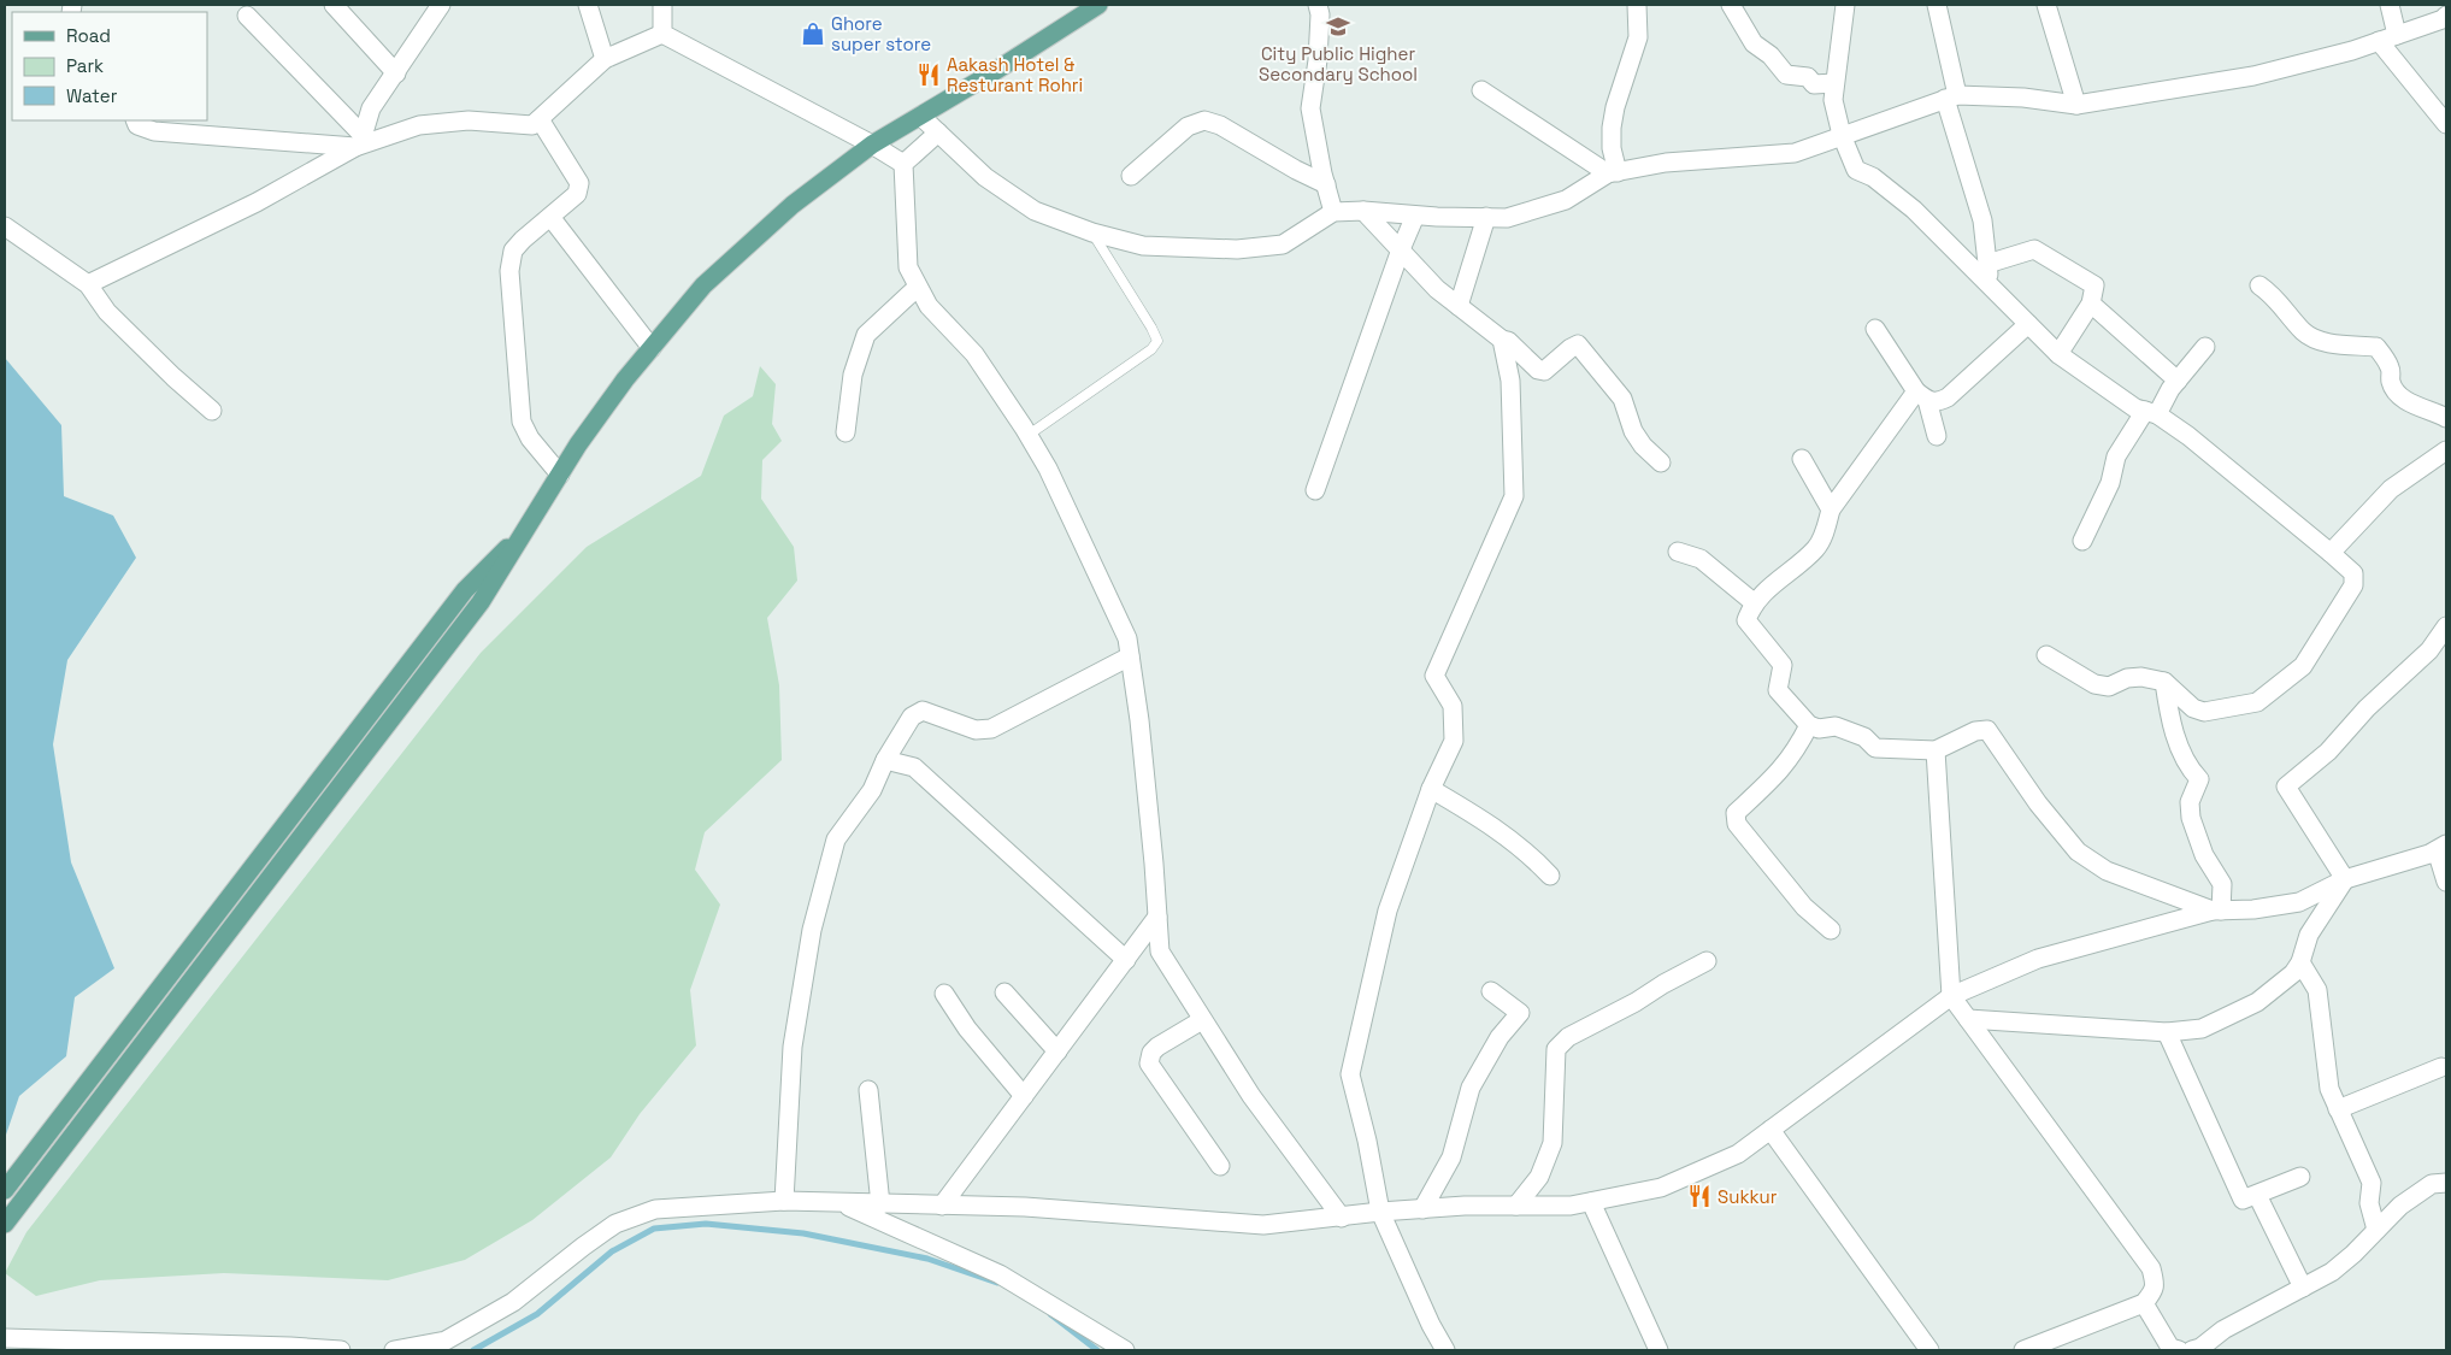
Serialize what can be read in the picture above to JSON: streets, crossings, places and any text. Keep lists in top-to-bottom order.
{
  "places": {
    "school or university": ["City Public Higher Secondary School"],
    "shop": ["Ghore super store"],
    "restaurant": ["Aakash Hotel & Resturant Rohri", "Sukkur"]
  },
  "legend": ["Road", "Park", "Water"]
}
